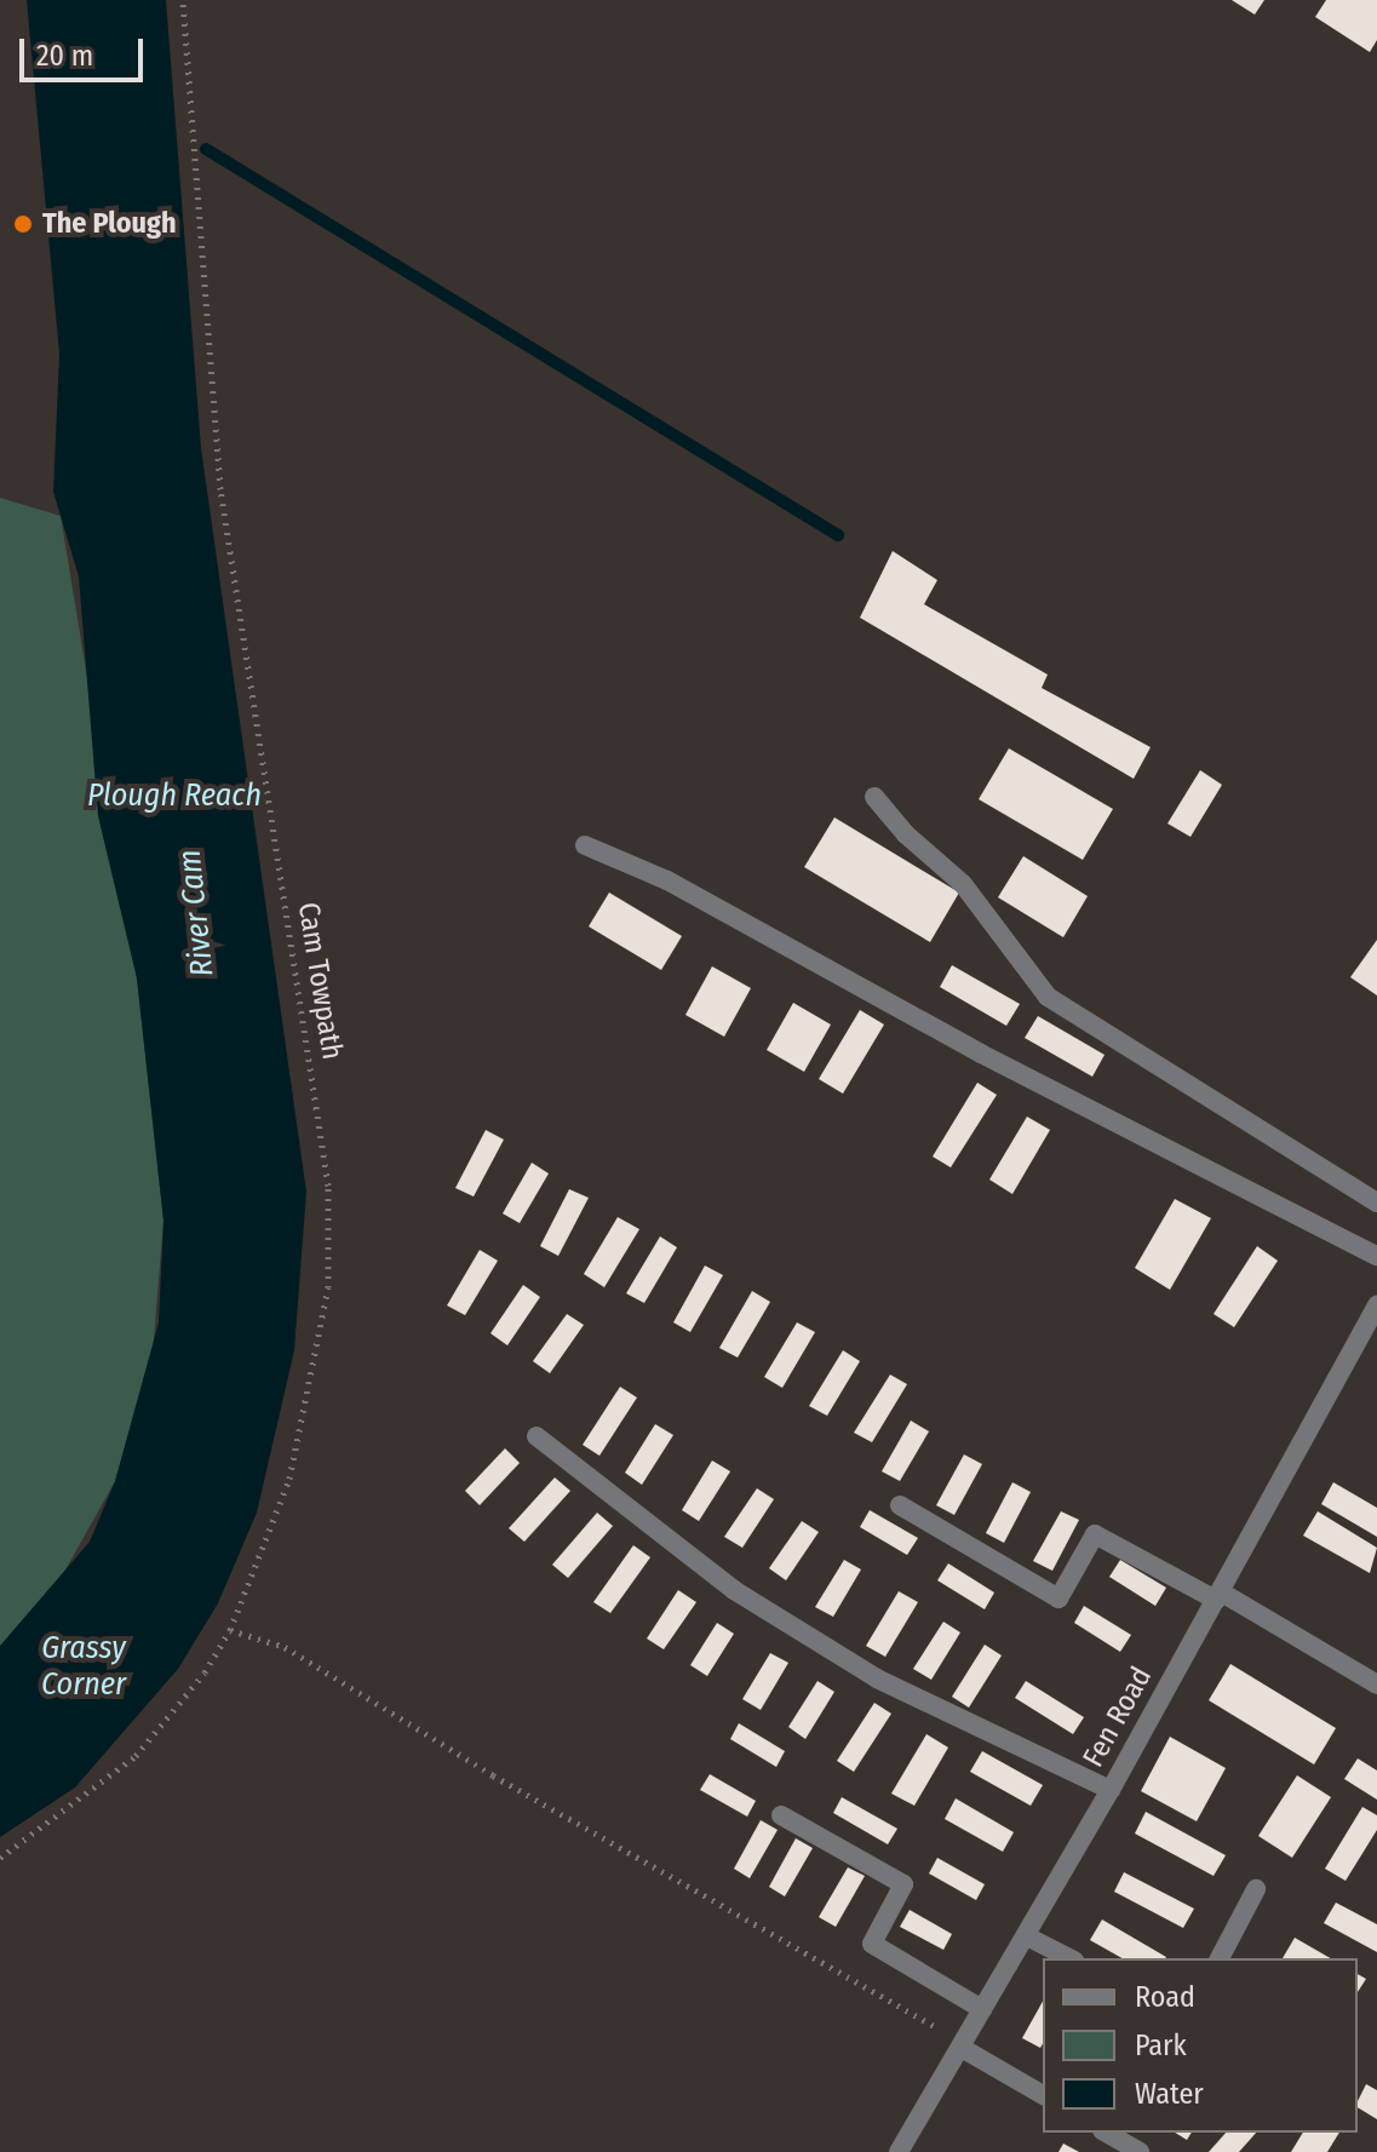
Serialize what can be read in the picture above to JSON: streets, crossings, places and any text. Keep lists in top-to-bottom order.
{
  "streets": {
    "street": ["Fen Road"],
    "path": ["Cam Towpath"]
  },
  "water": ["Plough Reach", "River Cam", "Grassy Corner"],
  "places": ["The Plough"],
  "legend": ["Road", "Park", "Water"],
  "scale_bar": "20 m"
}
